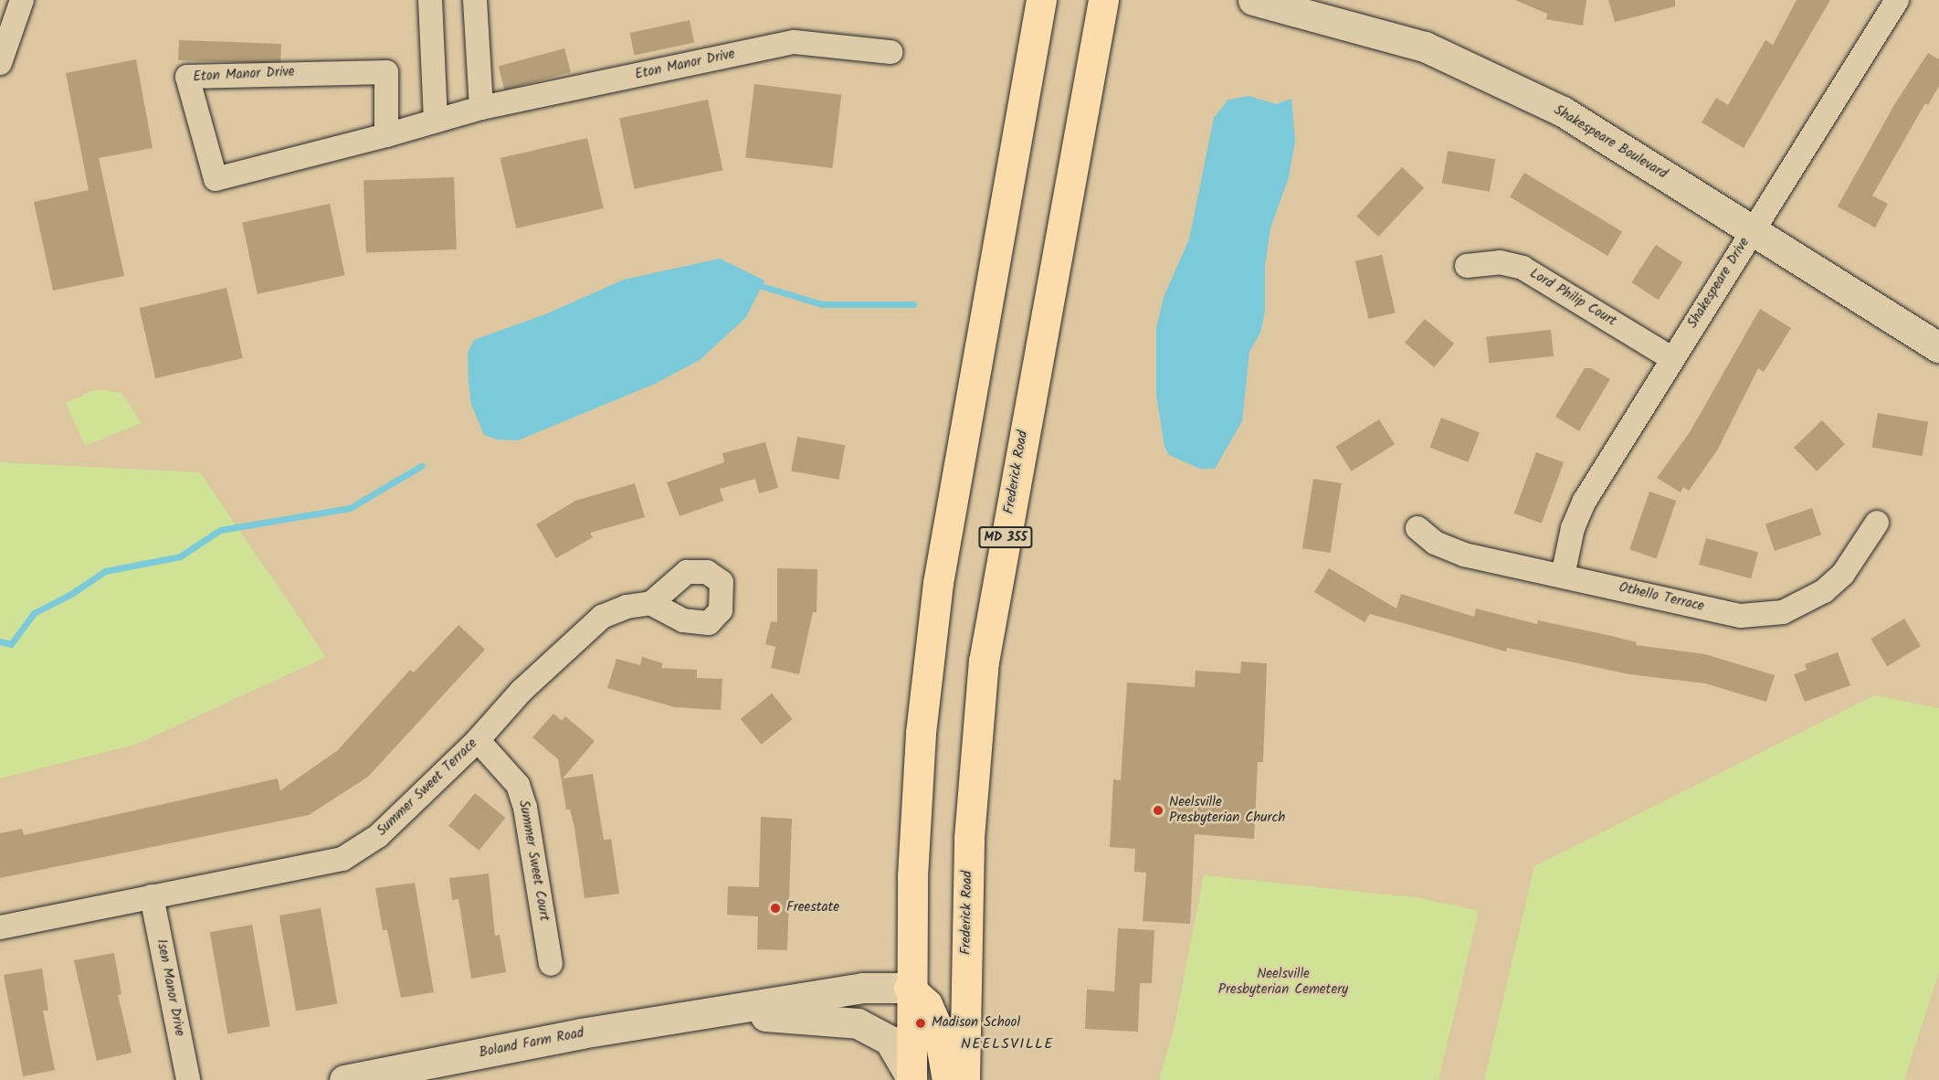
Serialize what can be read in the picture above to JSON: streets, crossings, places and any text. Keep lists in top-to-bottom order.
{
  "streets": {
    "main road": ["Frederick Road", "MD 355"],
    "street": [
      "Eton Manor Drive",
      "Shakespeare Boulevard",
      "Shakespeare Drive",
      "Lord Philip Court",
      "Othello Terrace",
      "Summer Sweet Terrace",
      "Summer Sweet Court",
      "Isen Manor Drive",
      "Boland Farm Road"
    ]
  },
  "crossings": [
    ["Shakespeare Boulevard", "Shakespeare Drive"],
    ["Shakespeare Drive", "Lord Philip Court"],
    ["Shakespeare Drive", "Othello Terrace"],
    ["Summer Sweet Terrace", "Summer Sweet Court"],
    ["Summer Sweet Terrace", "Isen Manor Drive"]
  ],
  "districts": ["NEELSVILLE"],
  "parks": ["Neelsville Presbyterian Cemetery"],
  "places": ["Neelsville Presbyterian Church", "Freestate", "Madison School"]
}
